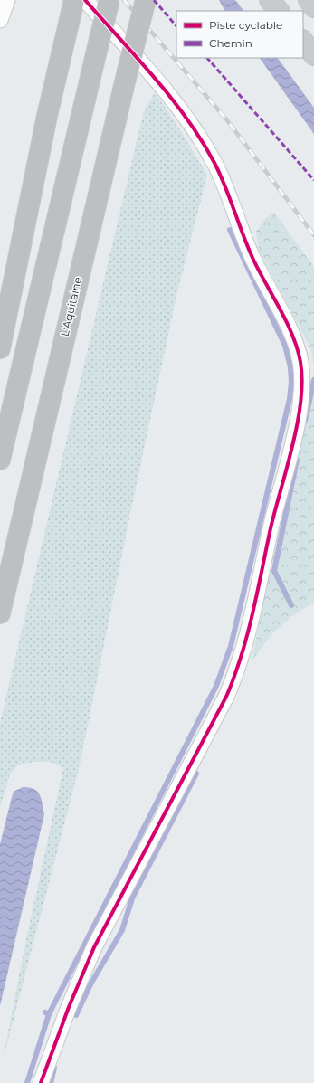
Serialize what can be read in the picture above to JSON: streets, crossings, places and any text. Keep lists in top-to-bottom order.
{
  "streets": {
    "highway": ["L'Aquitaine"]
  },
  "legend": ["Piste cyclable", "Chemin"]
}
